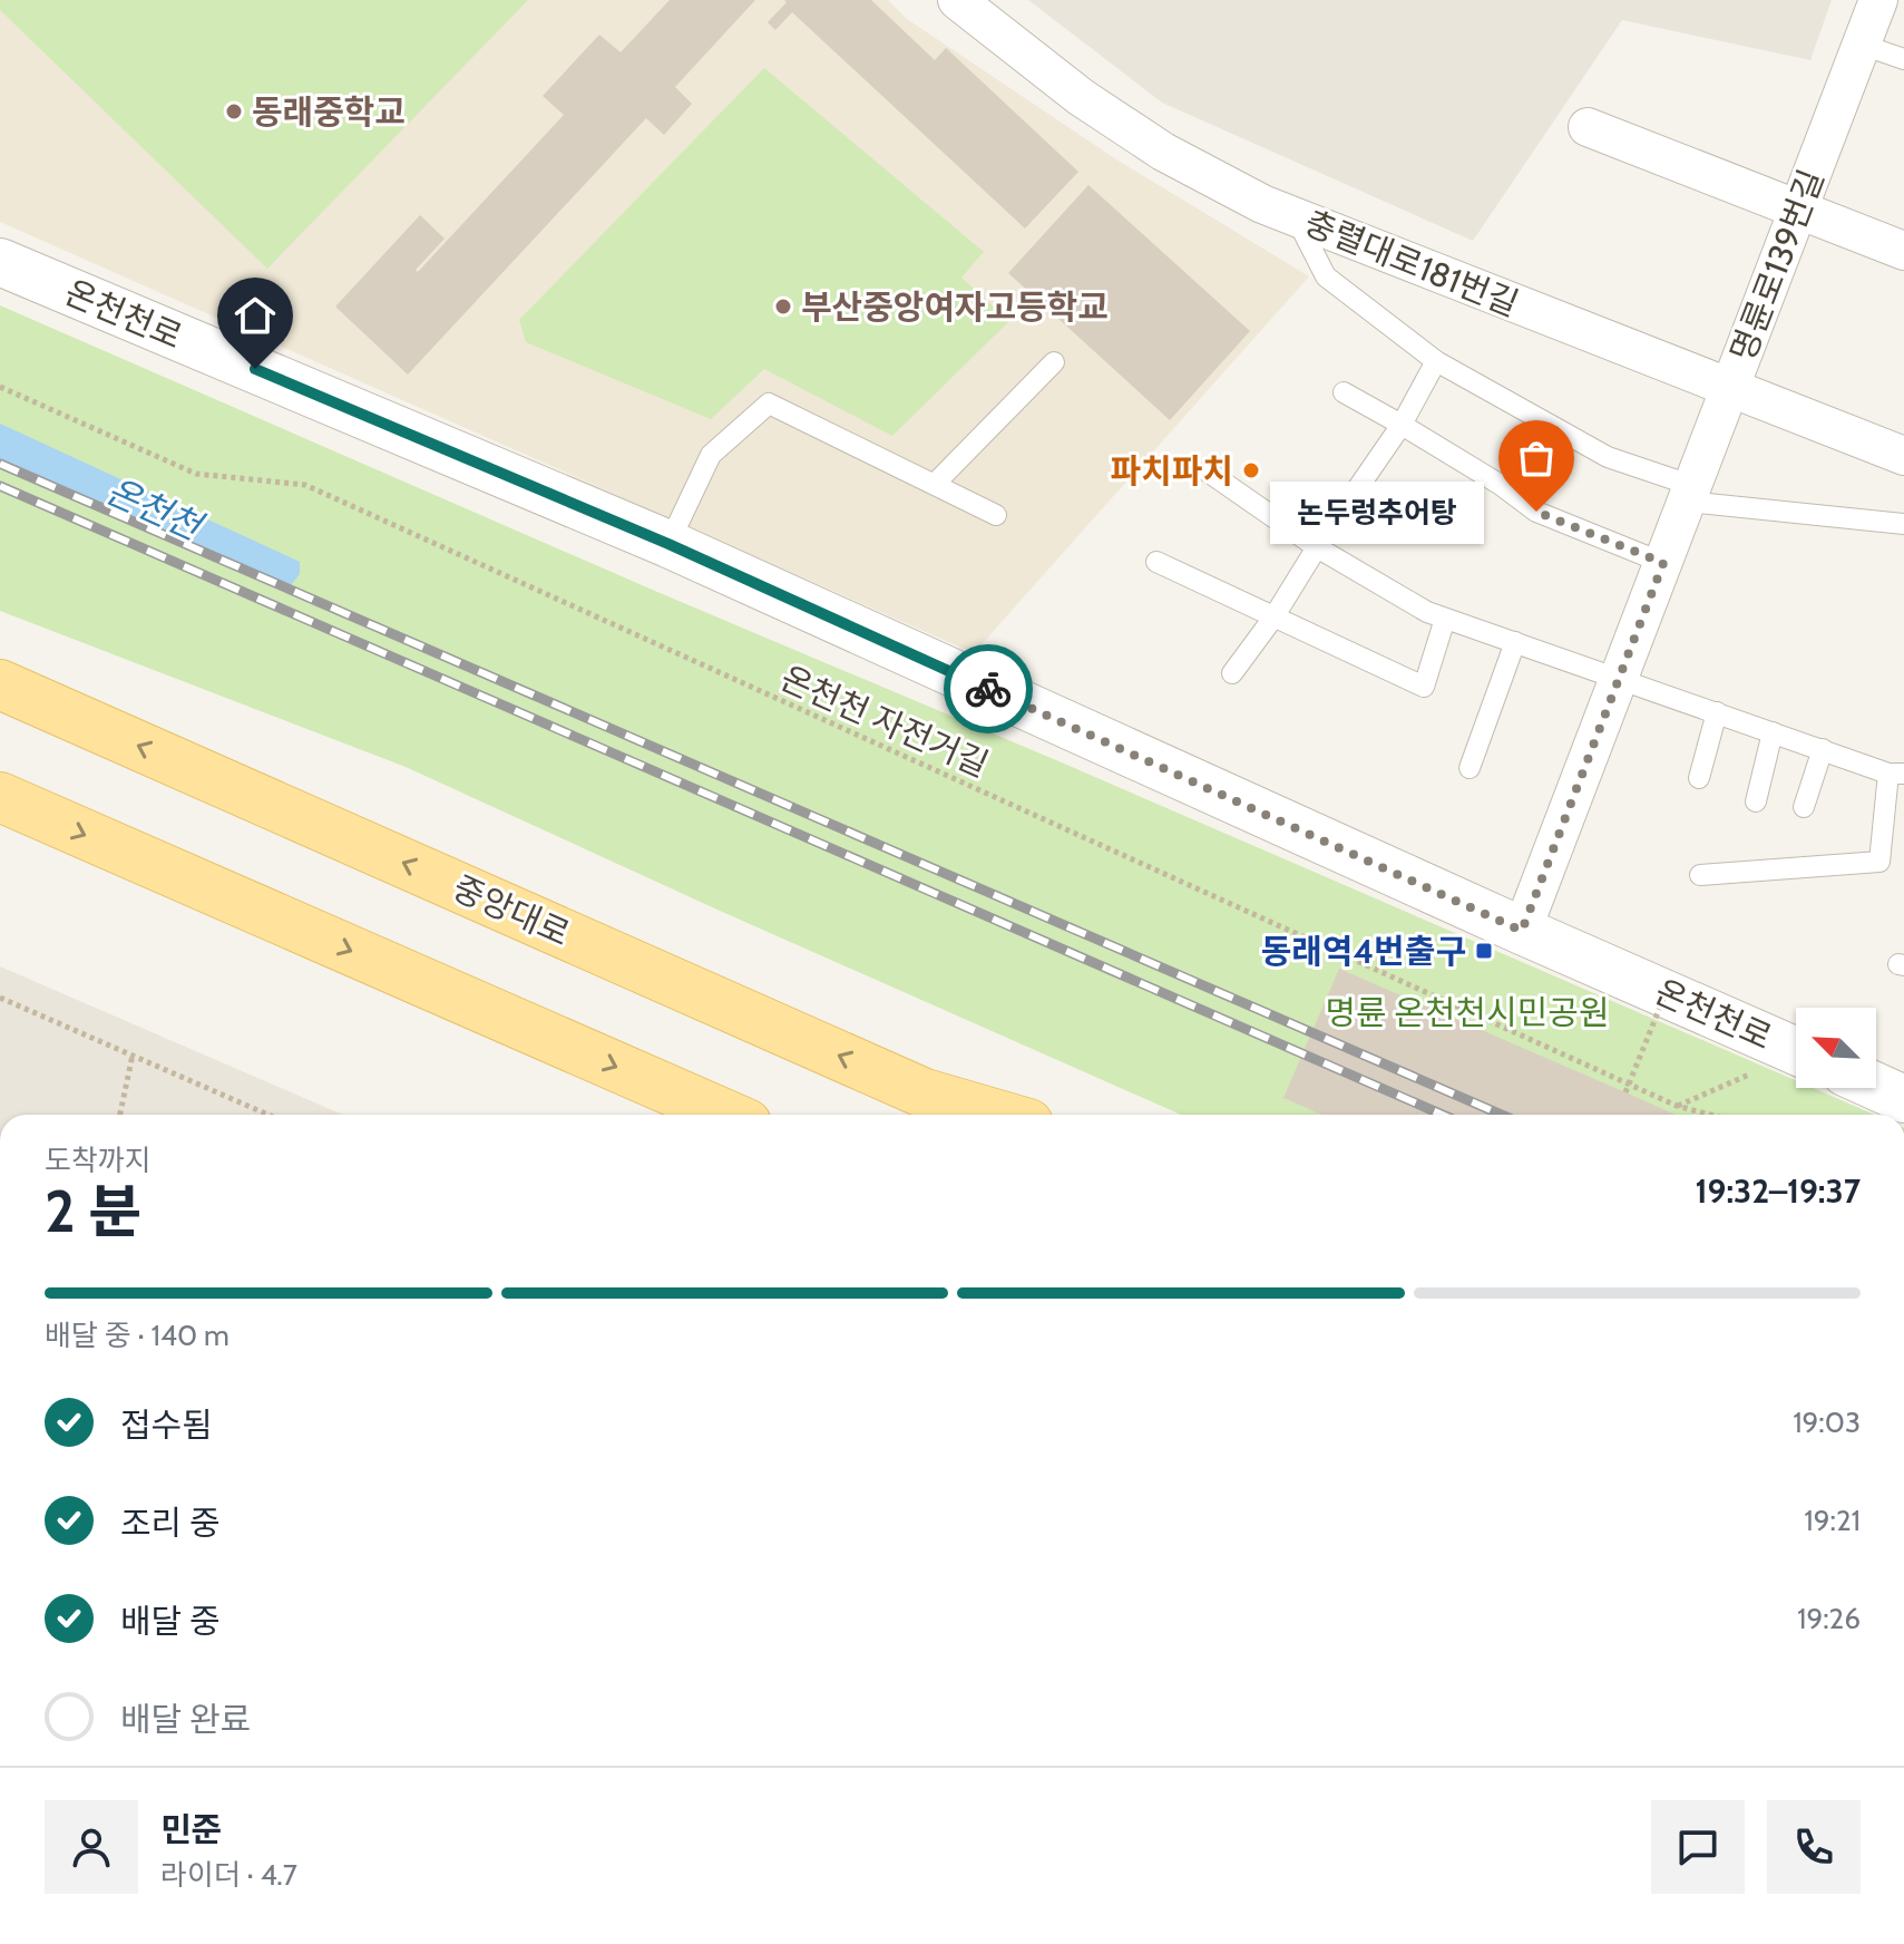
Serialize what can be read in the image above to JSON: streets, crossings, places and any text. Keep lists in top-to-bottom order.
{
  "streets": {
    "main road": ["중앙대로"],
    "street": ["충렬대로181번길", "명륜로139번길", "온천천로"],
    "path": ["온천천 자전거길"]
  },
  "crossings": [
    ["충렬대로181번길", "명륜로139번길"],
    ["명륜로139번길", "온천천로"]
  ],
  "water": ["온천천"],
  "parks": ["명륜 온천천시민공원"],
  "places": {
    "other": [
      "동래중학교",
      "부산중앙여자고등학교",
      "파치파치",
      "논두렁추어탕"
    ],
    "transit": ["동래역4번출구"]
  },
  "north": "top left",
  "page": {
    "bubble": "논두렁추어탕",
    "heading": ["2 분", "도착까지", "19:32–19:37"],
    "panel": ["민준", "라이더 · 4.7"],
    "bar": "배달 중 · 140 m",
    "list": [
      ["접수됨", "19:03"],
      ["조리 중", "19:21"],
      ["배달 중", "19:26"],
      "배달 완료"
    ]
  }
}
